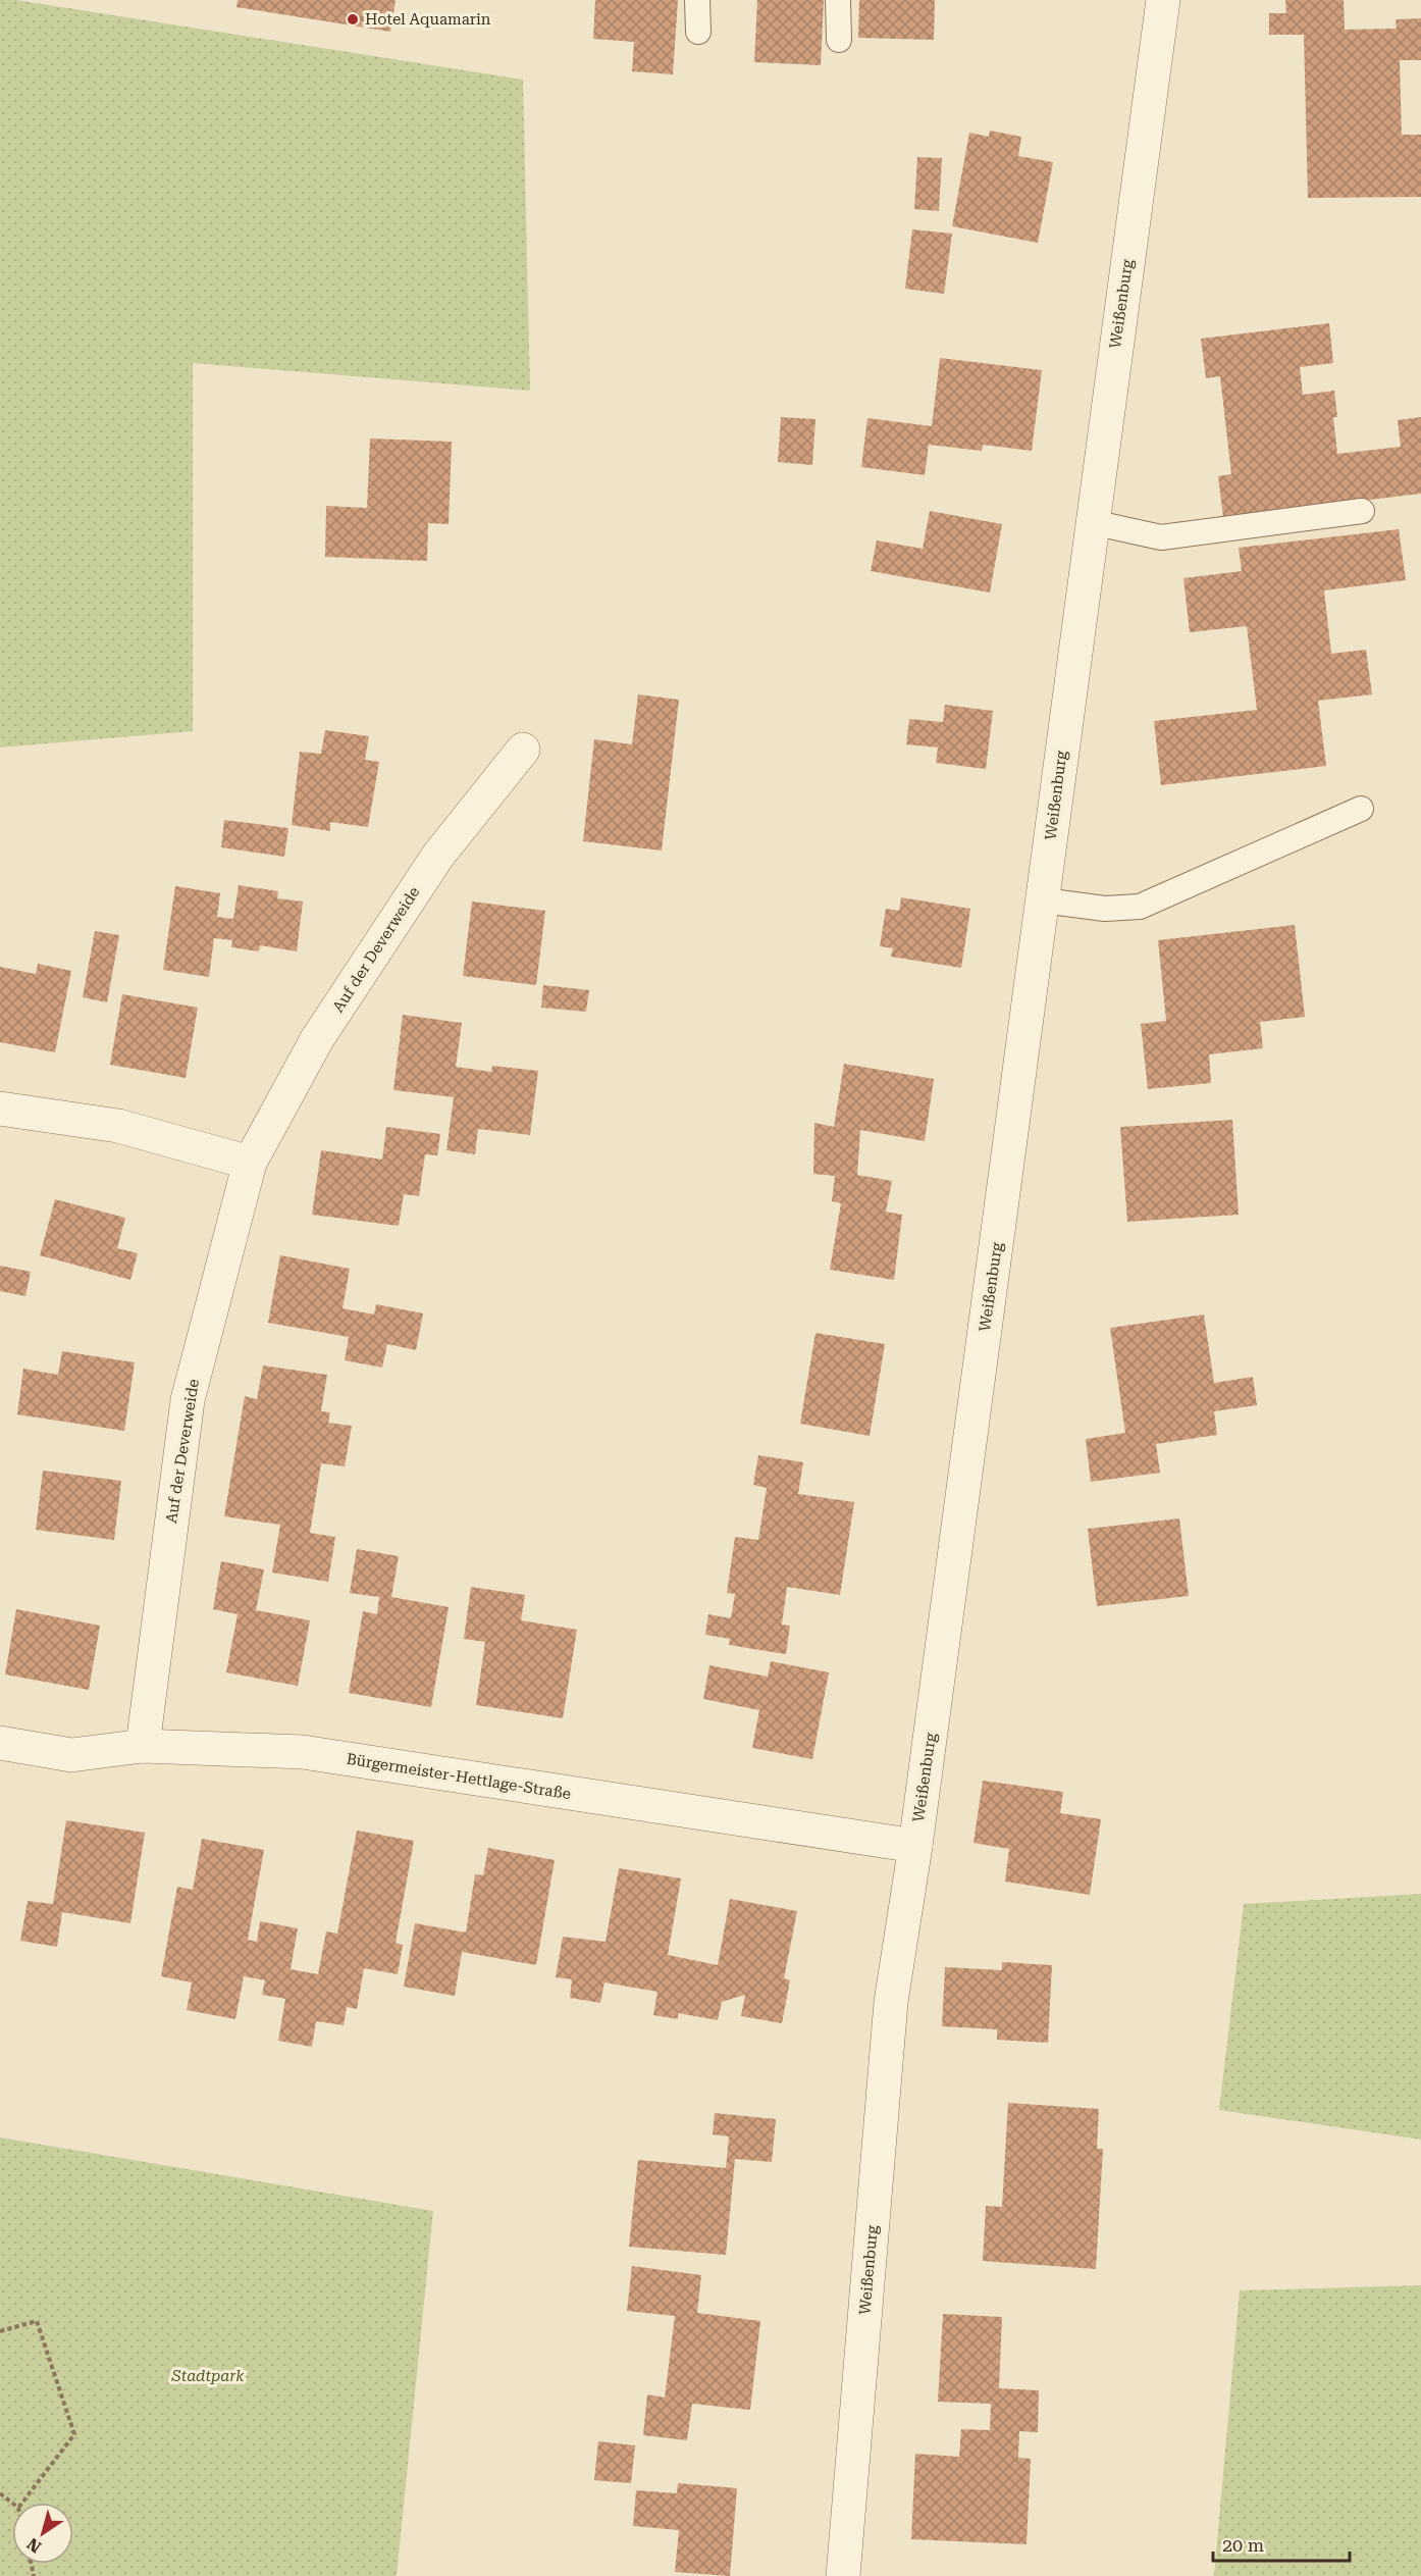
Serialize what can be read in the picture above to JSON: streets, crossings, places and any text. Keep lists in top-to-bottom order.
{
  "streets": {
    "street": ["Weißenburg", "Auf der Deverweide", "Bürgermeister-Hettlage-Straße"]
  },
  "crossings": [
    ["Weißenburg", "Bürgermeister-Hettlage-Straße"],
    ["Auf der Deverweide", "Bürgermeister-Hettlage-Straße"]
  ],
  "parks": ["Stadtpark"],
  "places": ["Hotel Aquamarin"],
  "scale_bar": "20 m",
  "north": "bottom left"
}
